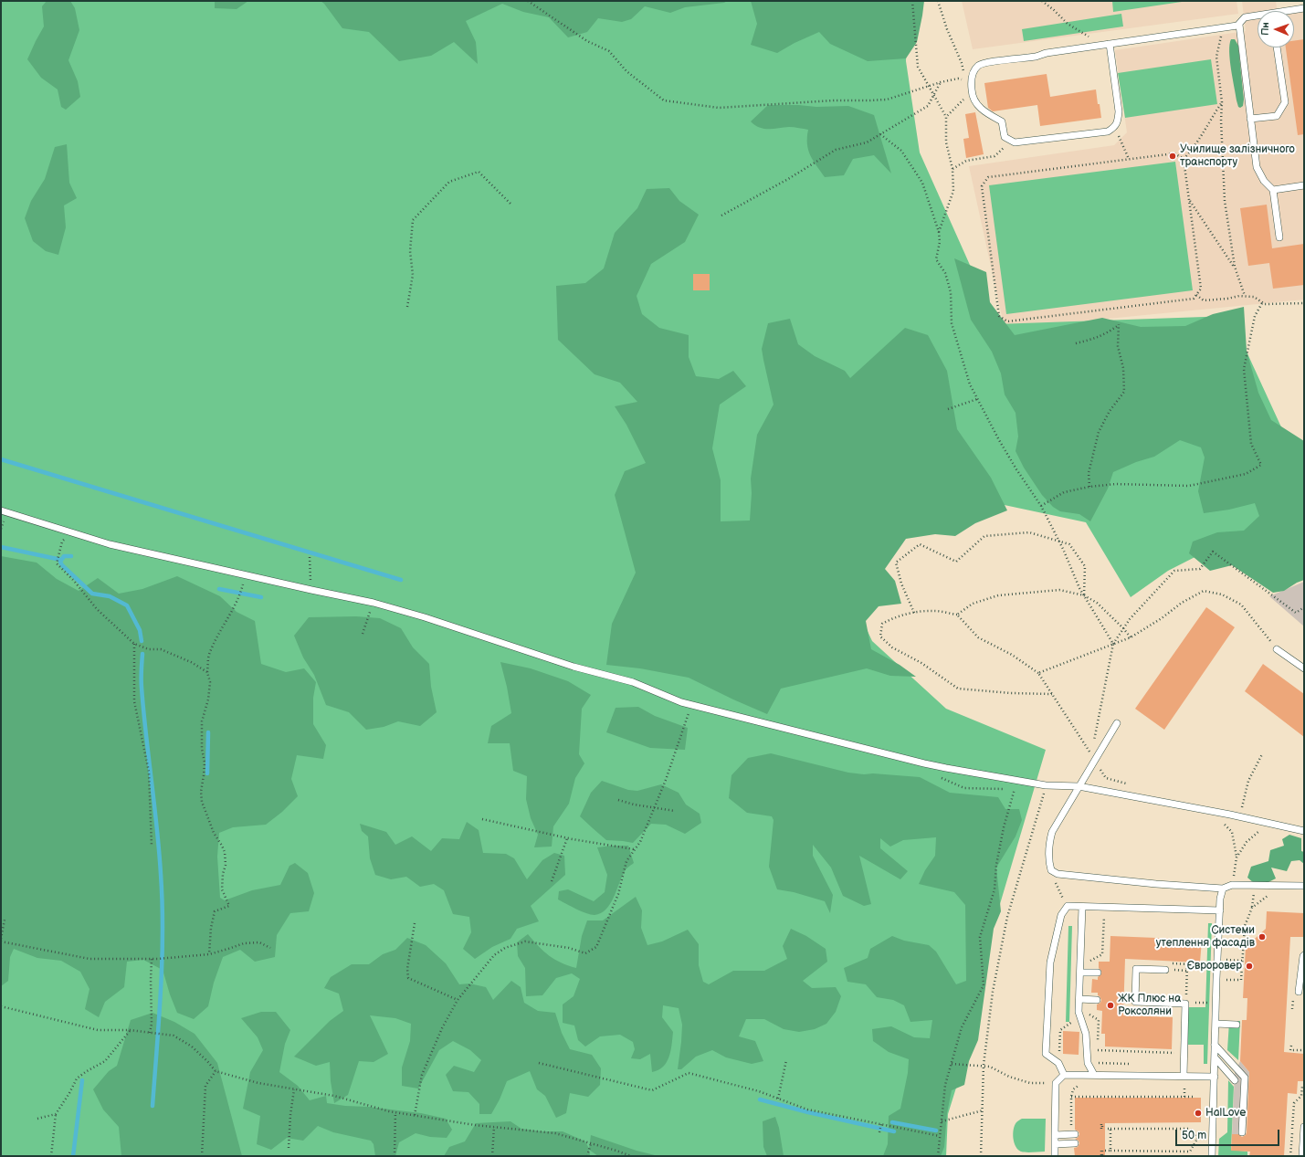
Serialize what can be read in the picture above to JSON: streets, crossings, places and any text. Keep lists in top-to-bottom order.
{
  "places": [
    "Училище залізничного транспорту",
    "Системи утеплення фасадів",
    "Євроровер",
    "ЖК Плюс на Роксоляни",
    "HalLove"
  ],
  "scale_bar": "50 m",
  "north": "left"
}
